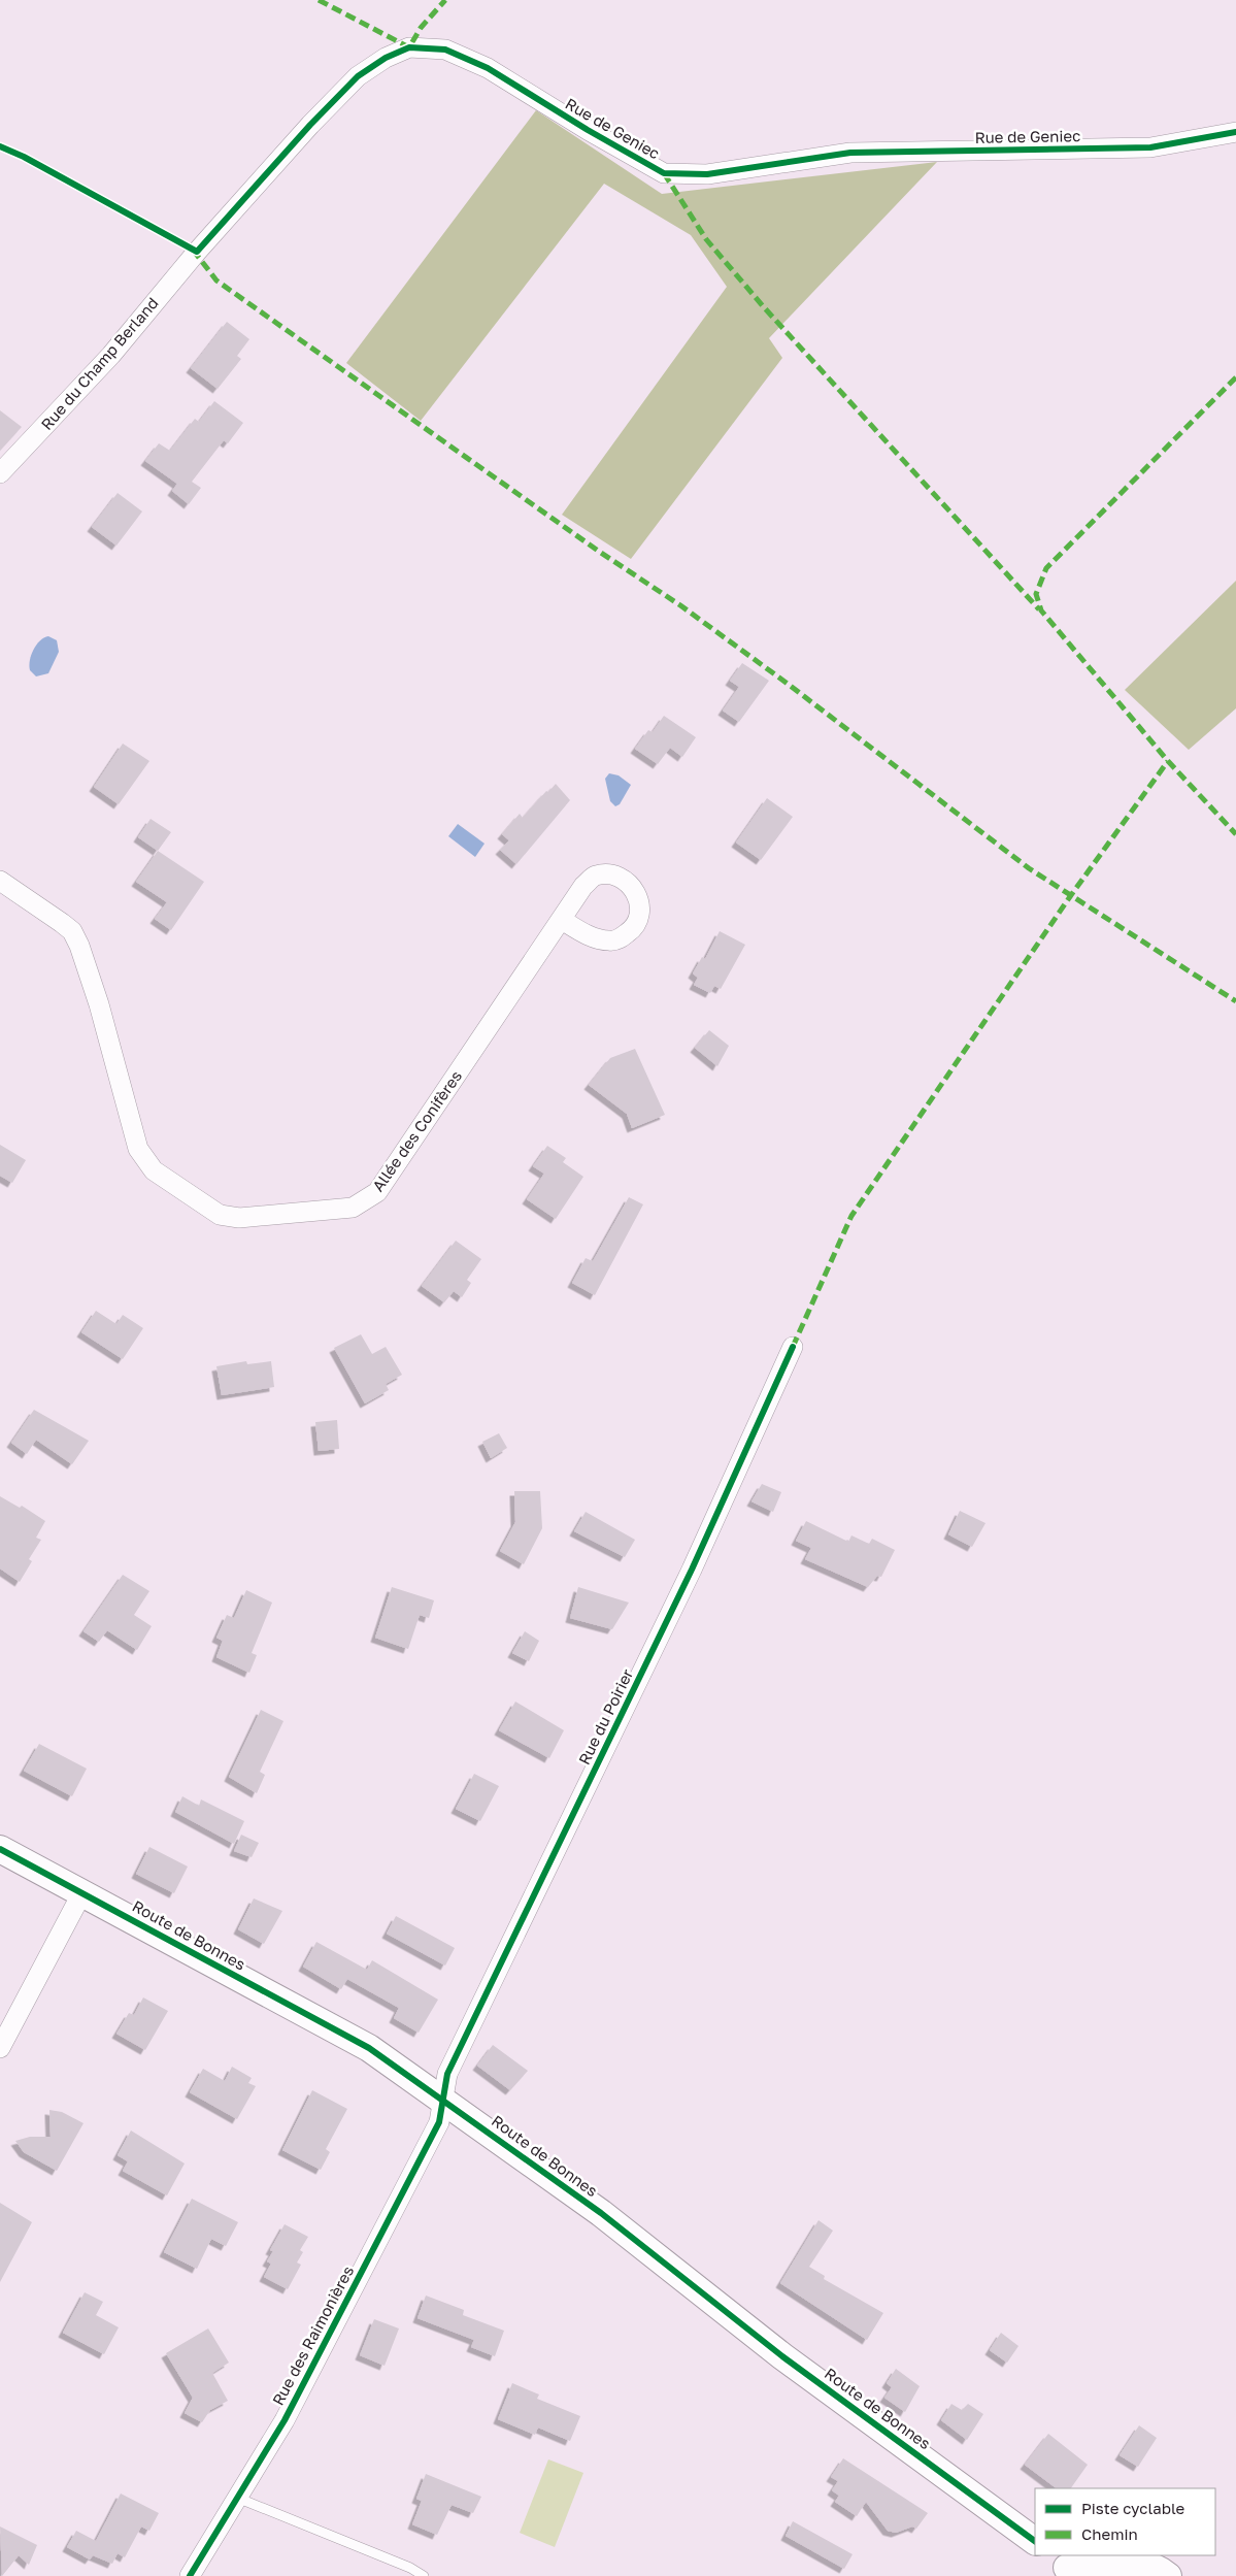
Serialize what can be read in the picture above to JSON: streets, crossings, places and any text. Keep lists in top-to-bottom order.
{
  "streets": {
    "street": [
      "Rue de Geniec",
      "Rue du Champ Berland",
      "Allée des Conifères",
      "Rue du Poirier",
      "Route de Bonnes",
      "Rue des Raimonières"
    ]
  },
  "crossings": [
    ["Rue de Geniec", "Rue du Champ Berland"],
    ["Rue du Poirier", "Route de Bonnes"],
    ["Rue du Poirier", "Rue des Raimonières"],
    ["Route de Bonnes", "Rue des Raimonières"]
  ],
  "legend": ["Piste cyclable", "Chemin"]
}
